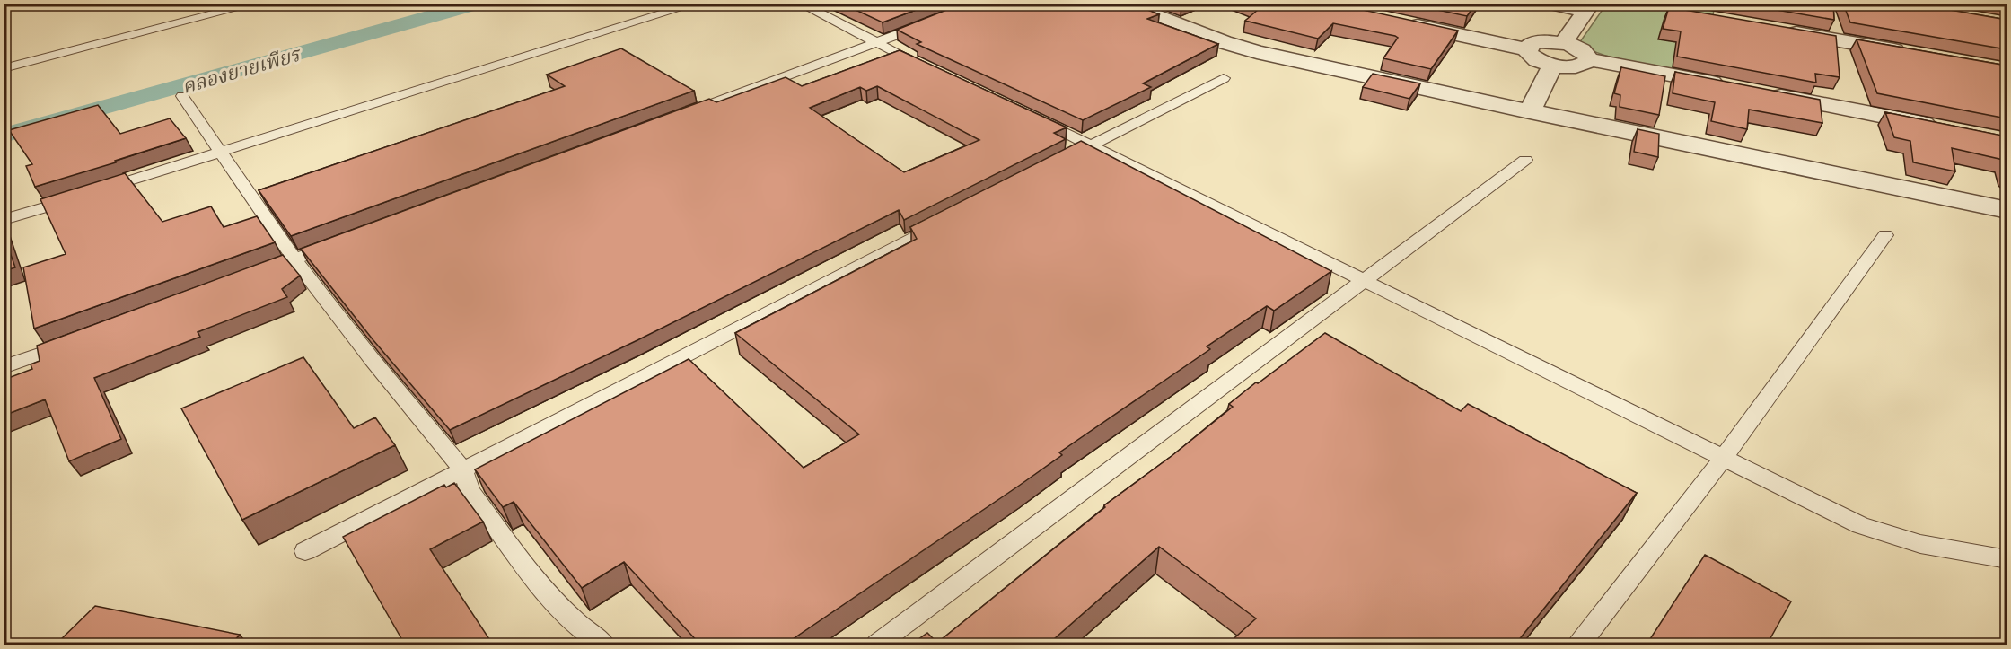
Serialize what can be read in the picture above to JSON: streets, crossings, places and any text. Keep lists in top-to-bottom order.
{
  "water": ["คลองยายเพียร"]
}
